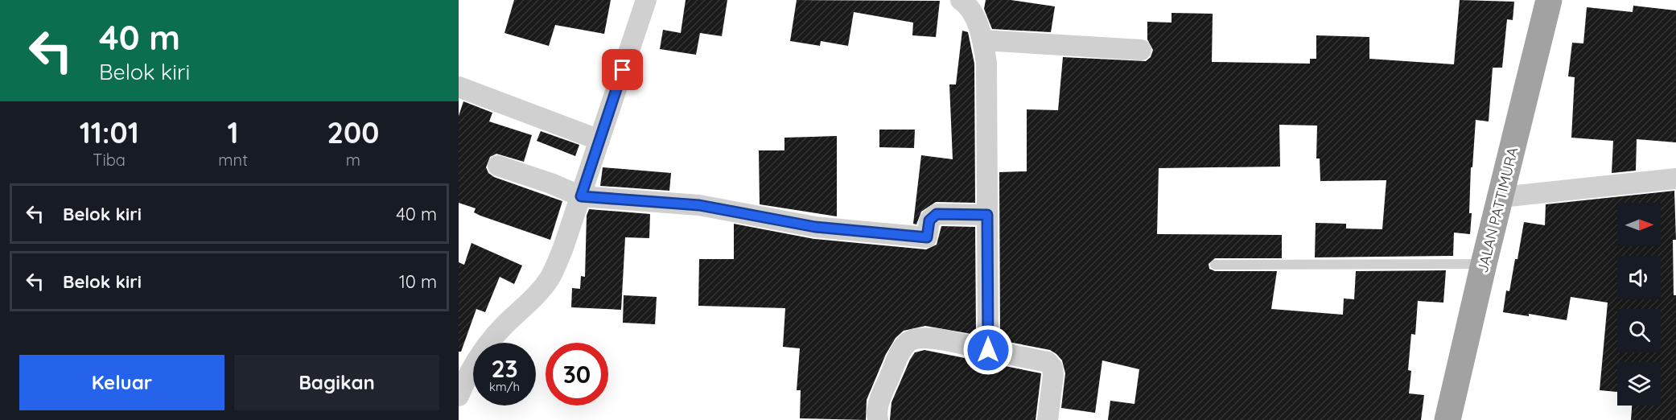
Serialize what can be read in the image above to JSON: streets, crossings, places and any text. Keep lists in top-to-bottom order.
{
  "streets": {
    "highway": ["JALAN PATTIMURA"]
  },
  "north": "right",
  "page": {
    "turn": ["40 m", "Belok kiri"],
    "eta": [
      "11:01",
      "Tiba",
      "1",
      "mnt",
      "200",
      "m"
    ],
    "list": [
      {
        "name": "Belok kiri",
        "value": "40 m"
      },
      {
        "name": "Belok kiri",
        "value": "10 m"
      }
    ],
    "speed": "23 km/h",
    "limit": "30",
    "buttons": ["Keluar", "Bagikan"]
  }
}
